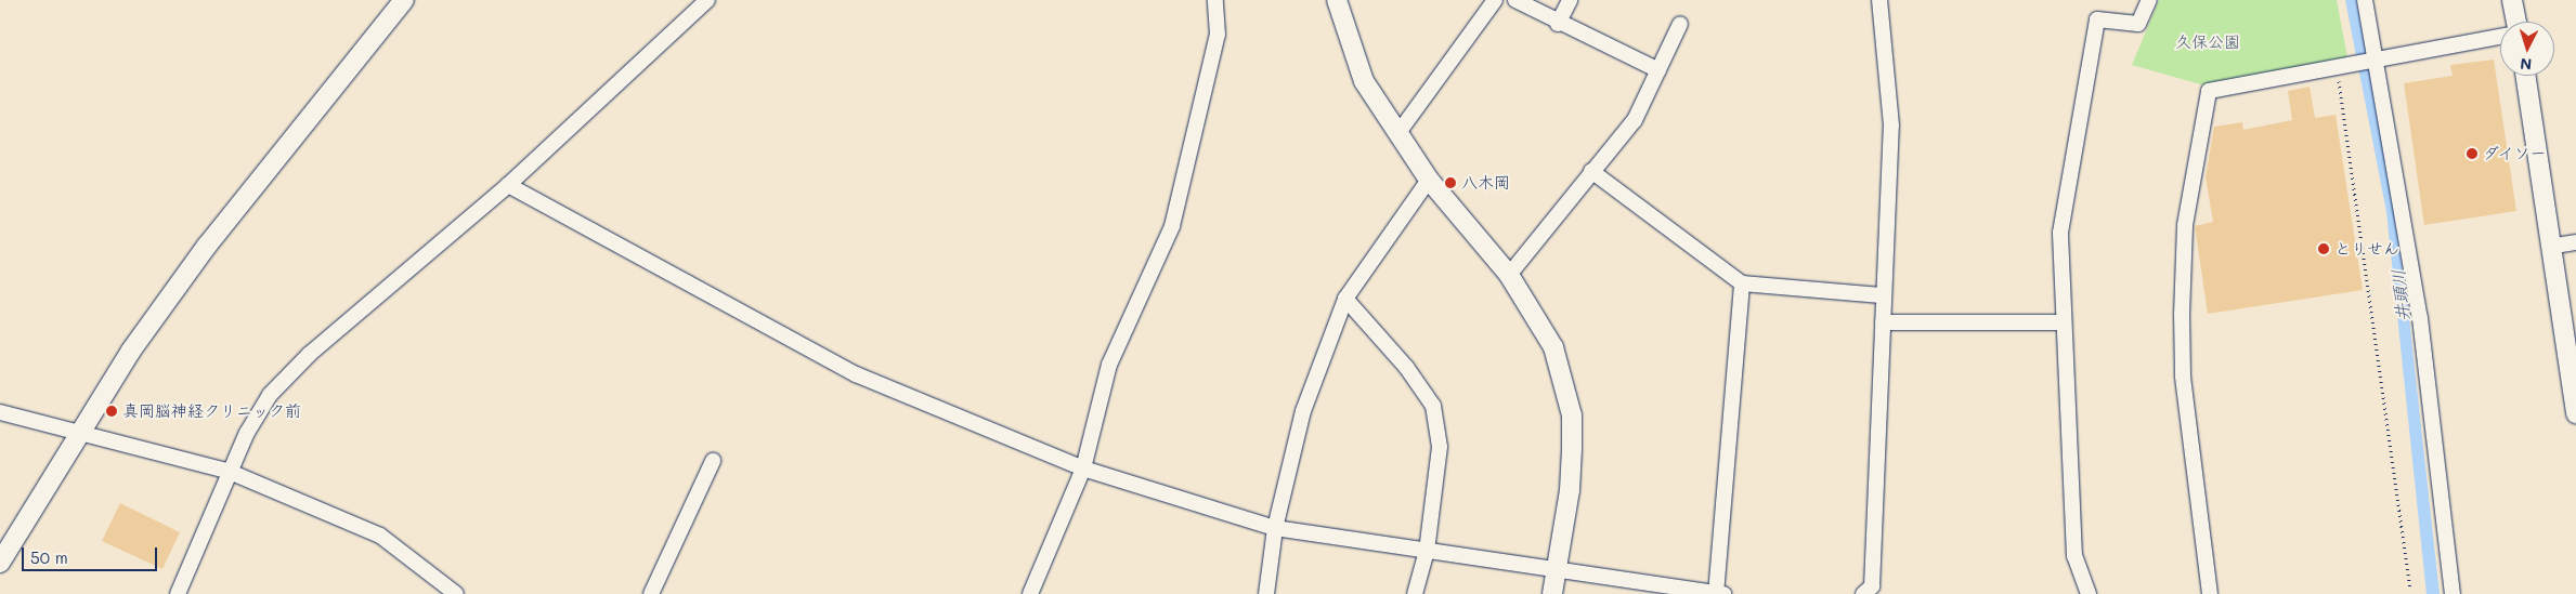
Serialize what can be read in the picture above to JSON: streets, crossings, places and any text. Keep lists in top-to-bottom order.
{
  "water": ["井頭川"],
  "parks": ["久保公園"],
  "places": [
    "ダイソー",
    "八木岡",
    "とりせん",
    "真岡脳神経クリニック前"
  ],
  "scale_bar": "50 m",
  "north": "bottom"
}
